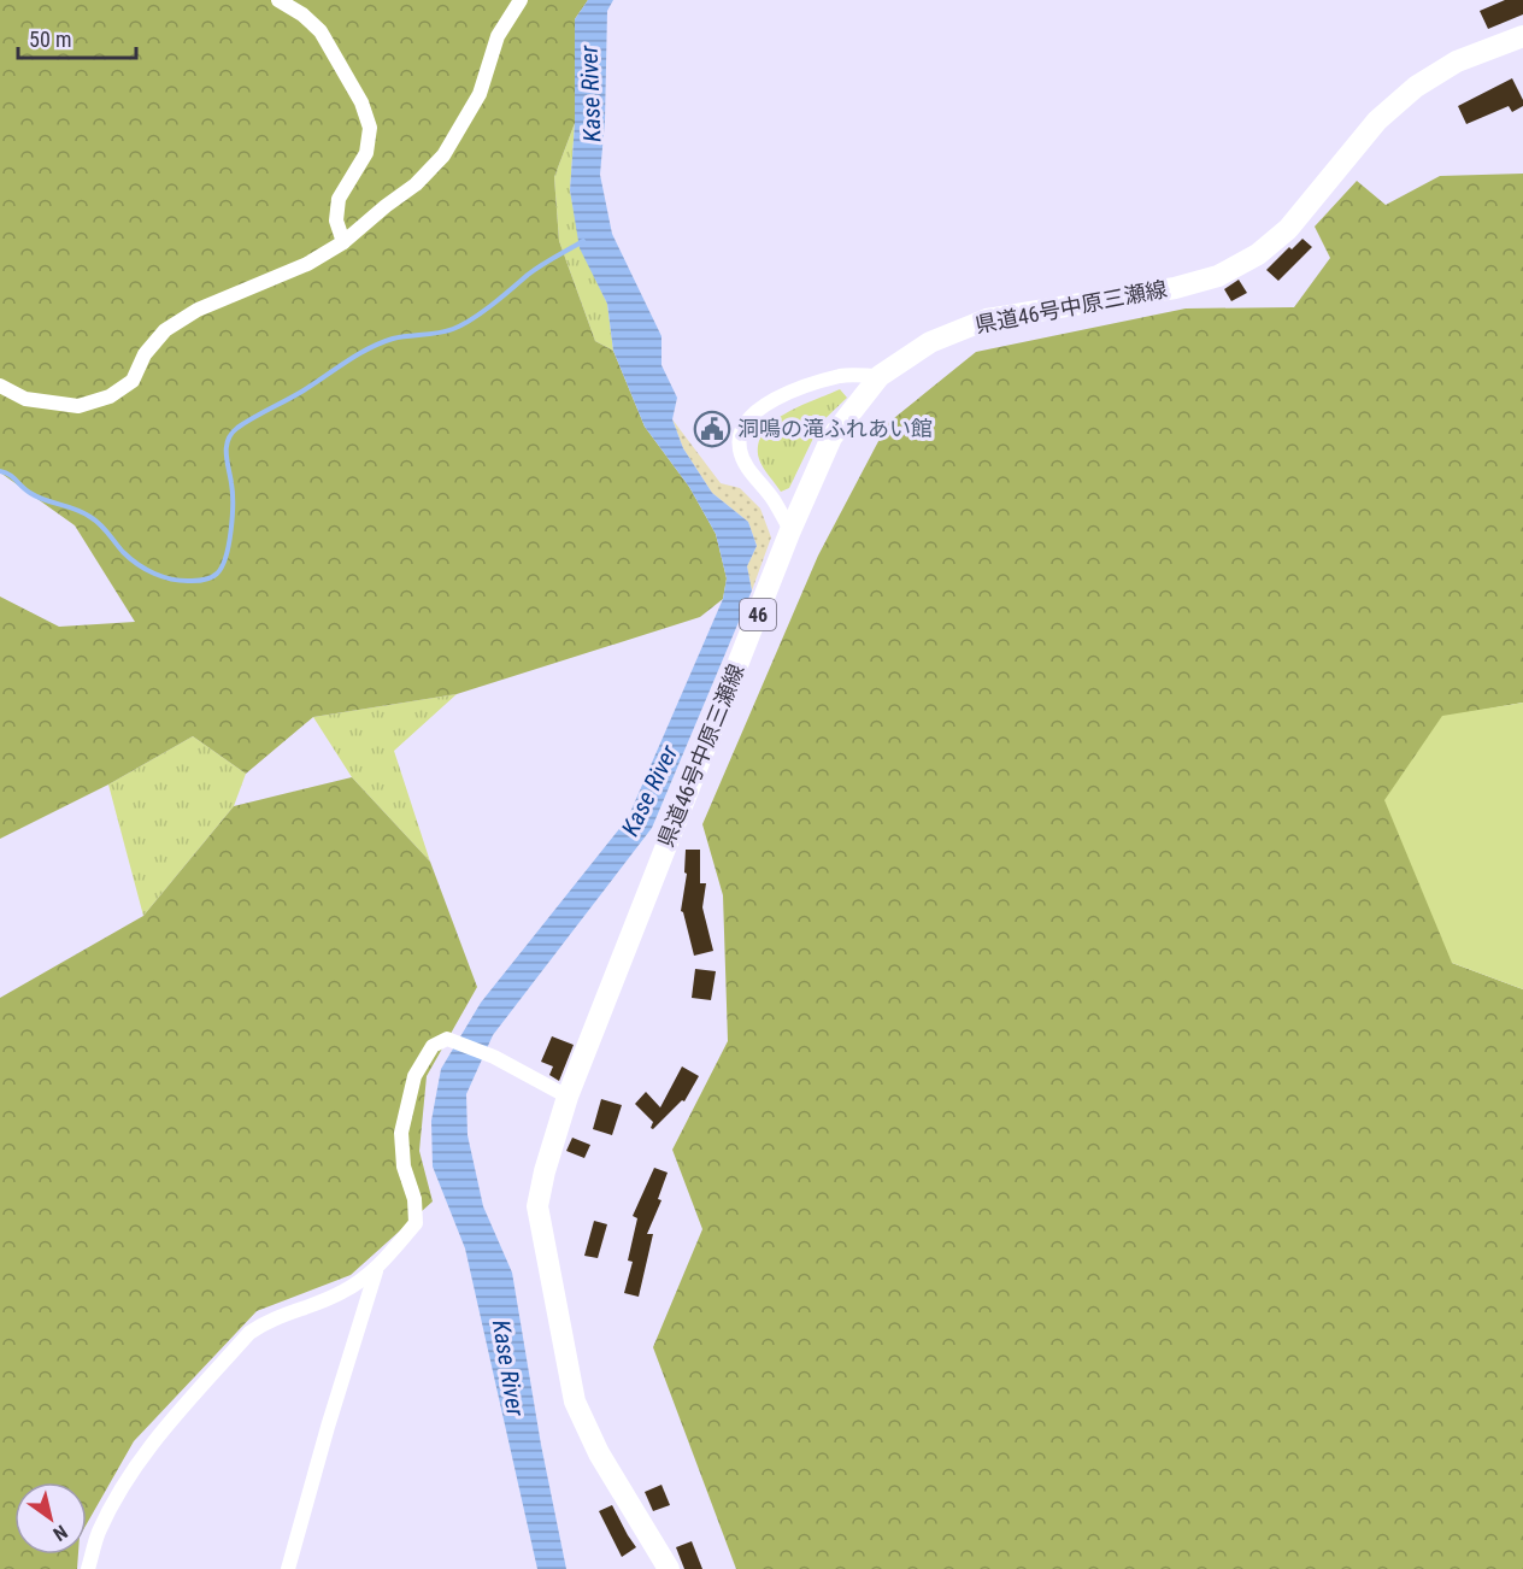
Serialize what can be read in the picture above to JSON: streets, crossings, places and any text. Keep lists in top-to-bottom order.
{
  "streets": {
    "main road": ["県道46号中原三瀬線", "46"]
  },
  "water": ["Kase River"],
  "places": {
    "public building": ["洞鳴の滝ふれあい館"]
  },
  "scale_bar": "50 m",
  "north": "bottom right"
}
